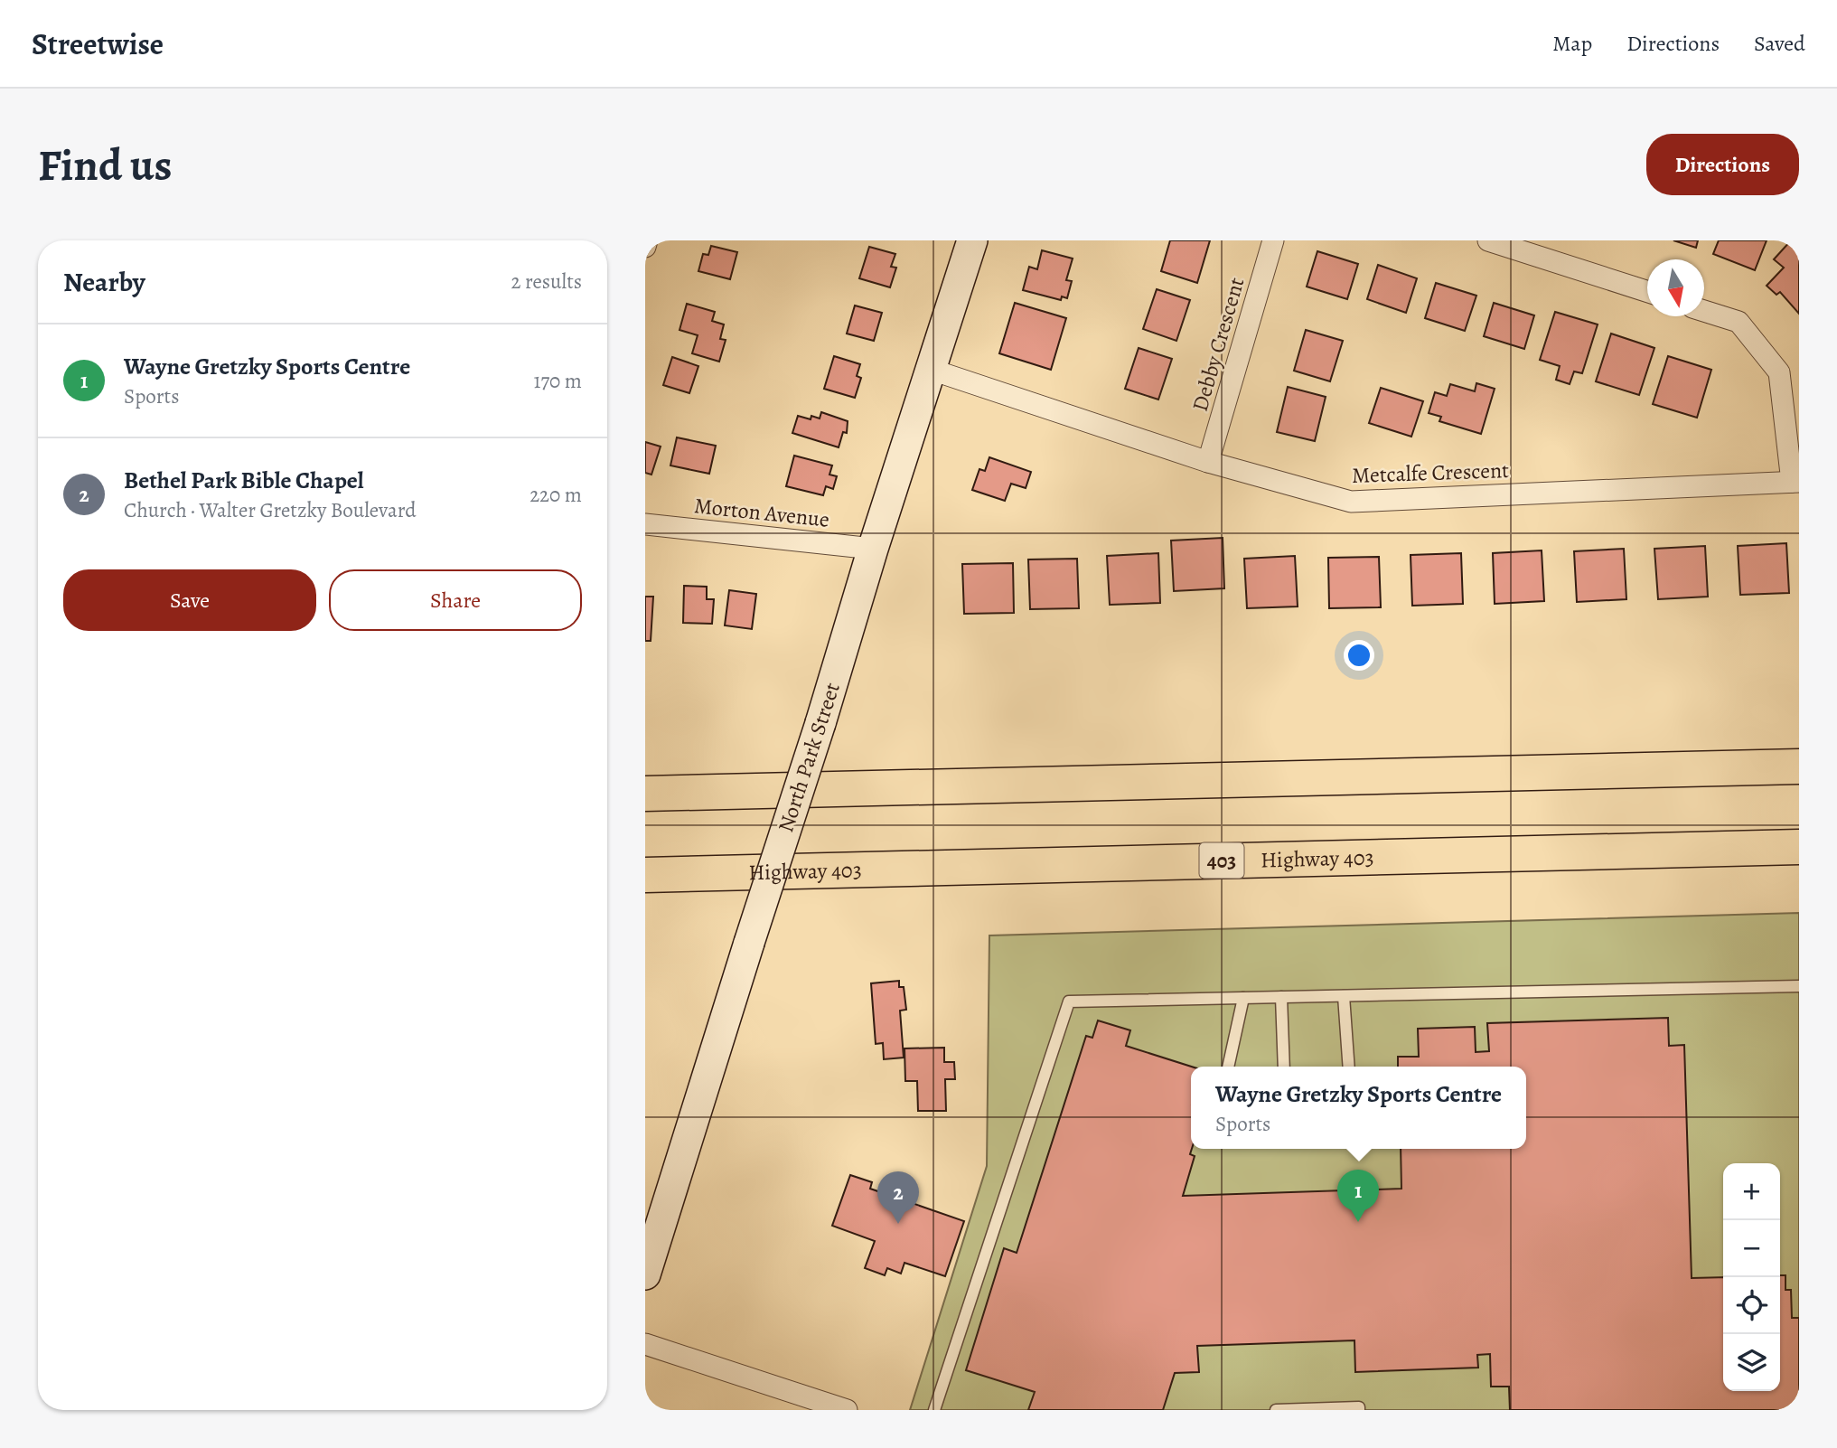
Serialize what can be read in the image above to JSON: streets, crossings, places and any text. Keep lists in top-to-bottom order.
{
  "streets": {
    "highway": ["Highway 403", "403"],
    "main road": ["North Park Street"],
    "street": ["Debby Crescent", "Metcalfe Crescent", "Morton Avenue"]
  },
  "crossings": [
    ["Debby Crescent", "Metcalfe Crescent"],
    ["Metcalfe Crescent", "North Park Street"],
    ["Morton Avenue", "North Park Street"]
  ],
  "north": "bottom",
  "page": {
    "header": "Streetwise",
    "nav": ["Map", "Directions", "Saved"],
    "buttons": [
      "Directions",
      ["Save", "Share"]
    ],
    "title": "Find us",
    "heading": ["Nearby", "2 results"],
    "list": [
      {
        "mark": "1",
        "name": "Wayne Gretzky Sports Centre",
        "note": "Sports",
        "value": "170 m"
      },
      {
        "mark": "2",
        "name": "Bethel Park Bible Chapel",
        "note": "Church · Walter Gretzky Boulevard",
        "value": "220 m"
      }
    ],
    "popup": ["Wayne Gretzky Sports Centre", "Sports"],
    "map_buttons": ["+", "−"],
    "pins": ["1", "2"]
  }
}
